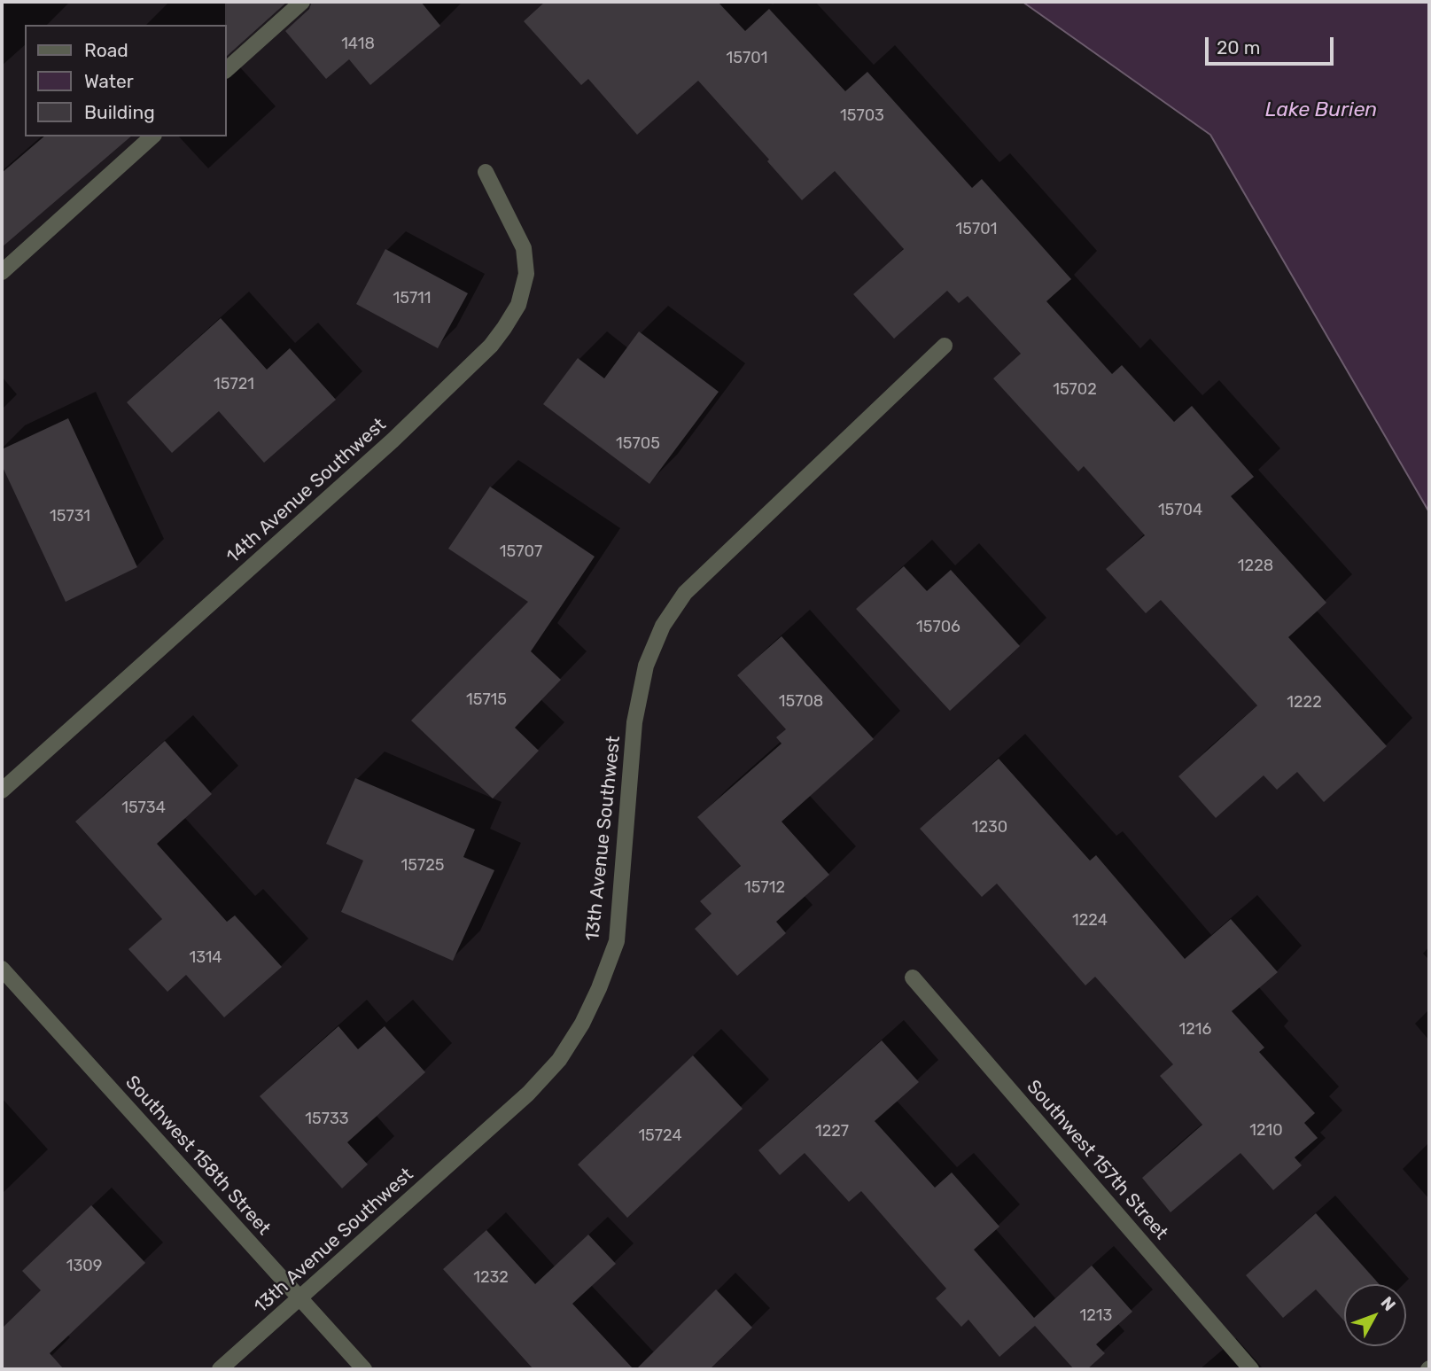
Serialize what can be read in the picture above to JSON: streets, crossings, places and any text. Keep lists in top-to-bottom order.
{
  "streets": {
    "street": [
      "14th Avenue Southwest",
      "13th Avenue Southwest",
      "Southwest 158th Street",
      "Southwest 157th Street"
    ]
  },
  "crossings": [
    ["13th Avenue Southwest", "Southwest 158th Street"]
  ],
  "water": ["Lake Burien"],
  "house_numbers": [
    "1418",
    "15701",
    "15703",
    "15701",
    "15711",
    "15721",
    "15702",
    "15705",
    "15704",
    "15731",
    "15707",
    "1228",
    "15706",
    "15715",
    "15708",
    "1222",
    "15734",
    "1230",
    "15725",
    "15712",
    "1224",
    "1314",
    "1216",
    "15733",
    "1210",
    "1227",
    "15724",
    "1309",
    "1232",
    "1213"
  ],
  "legend": ["Road", "Water", "Building"],
  "scale_bar": "20 m",
  "north": "top right"
}
